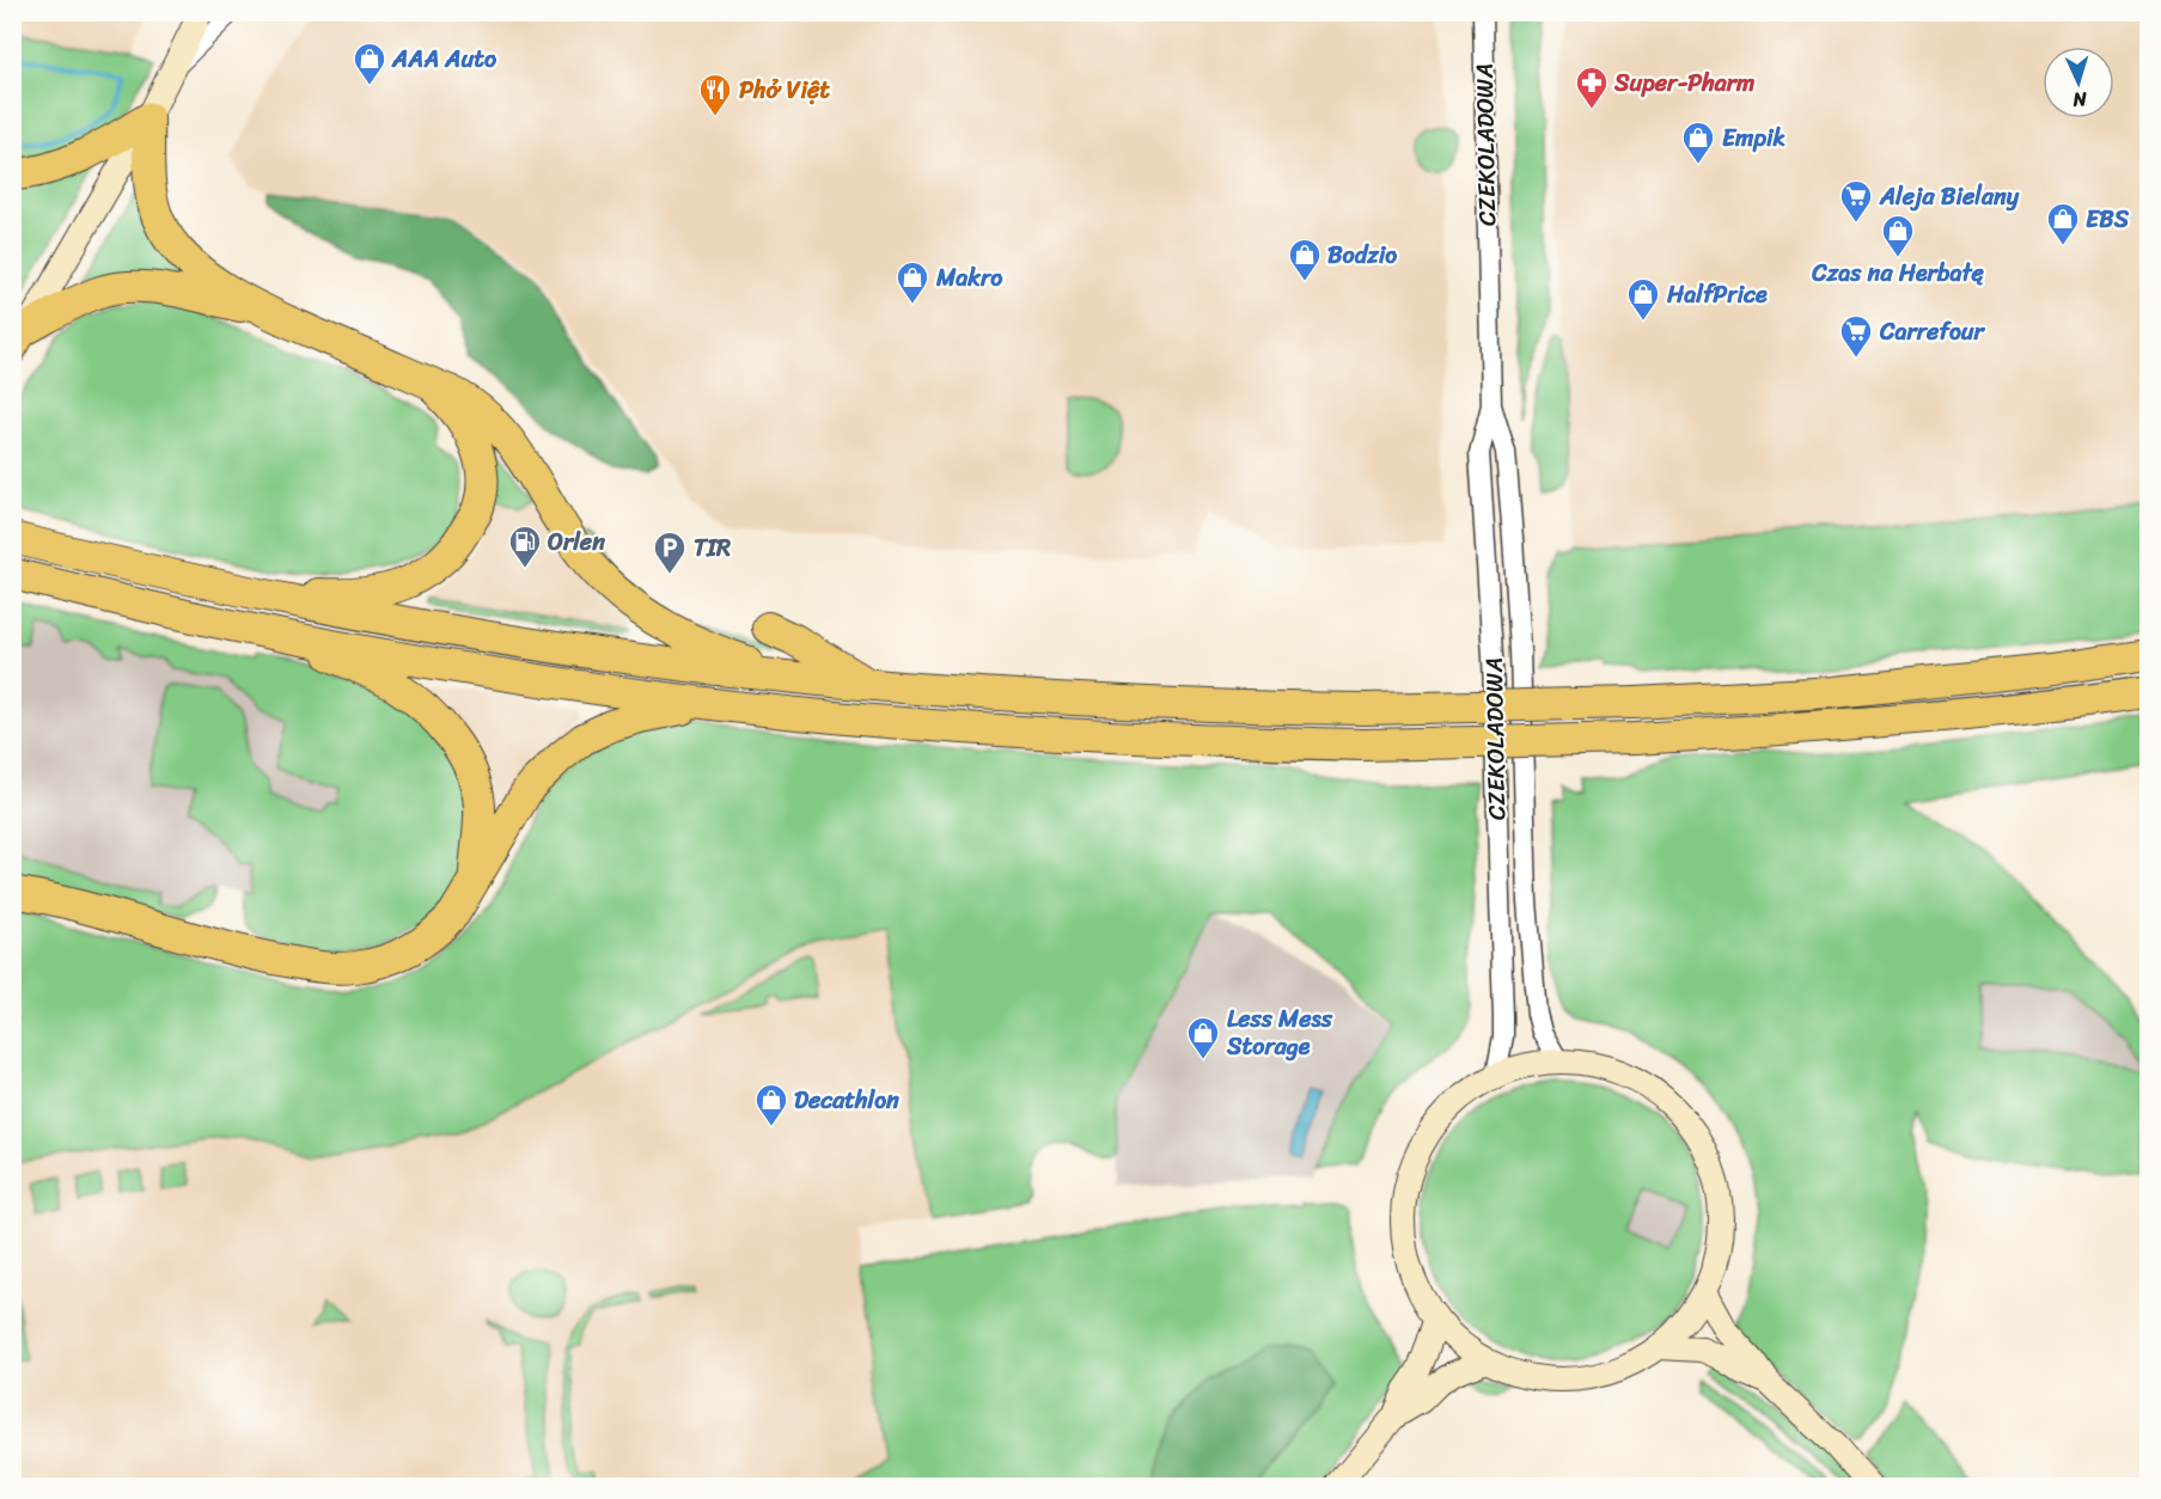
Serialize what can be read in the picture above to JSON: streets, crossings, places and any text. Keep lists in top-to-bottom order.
{
  "streets": {
    "street": ["CZEKOLADOWA"]
  },
  "places": {
    "shop": [
      "AAA Auto",
      "Empik",
      "EBS",
      "Czas na Herbatę",
      "Bodzio",
      "Makro",
      "HalfPrice",
      "Less Mess Storage",
      "Decathlon"
    ],
    "pharmacy": ["Super-Pharm"],
    "restaurant": ["Phở Việt"],
    "supermarket": ["Aleja Bielany", "Carrefour"],
    "fuel station": ["Orlen"],
    "parking": ["TIR"]
  },
  "north": "bottom"
}
